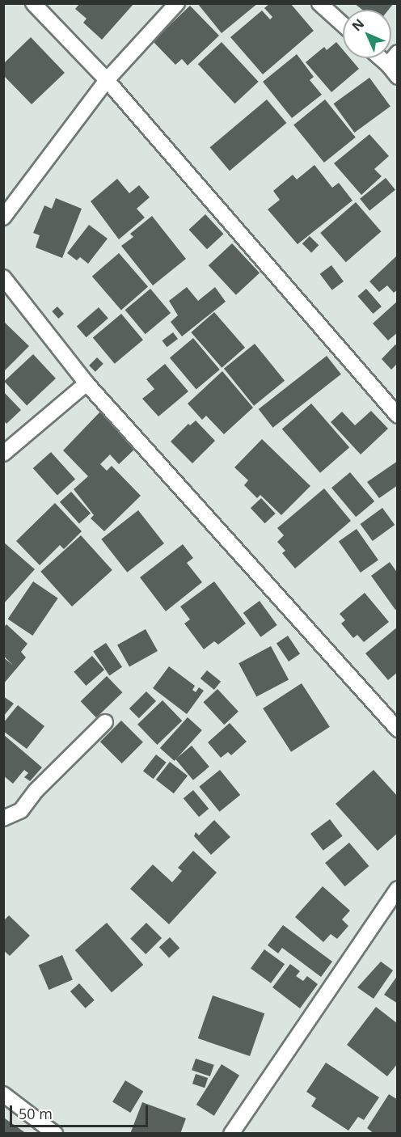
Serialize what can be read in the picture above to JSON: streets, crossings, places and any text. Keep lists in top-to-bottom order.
{
  "scale_bar": "50 m",
  "north": "top left"
}
